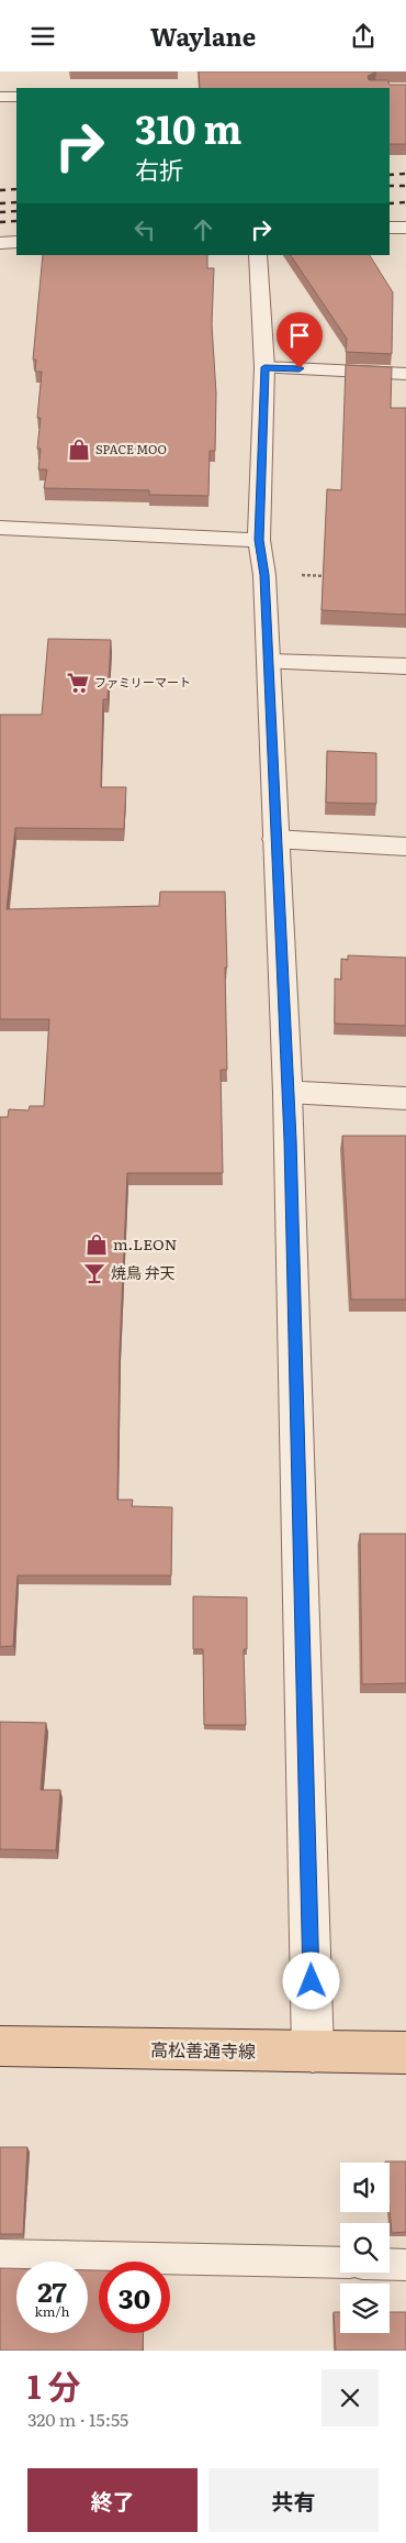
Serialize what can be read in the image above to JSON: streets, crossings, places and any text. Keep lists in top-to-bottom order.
{
  "streets": {
    "main road": ["高松善通寺線"]
  },
  "places": {
    "shop": ["SPACE MOO", "m.LEON"],
    "supermarket": ["ファミリーマート"],
    "bar": ["焼鳥 弁天"]
  },
  "page": {
    "header": "Waylane",
    "turn": ["310 m", "右折"],
    "speed": "27 km/h",
    "limit": "30",
    "heading": ["1 分", "320 m · 15:55"],
    "buttons": ["終了", "共有"]
  }
}
